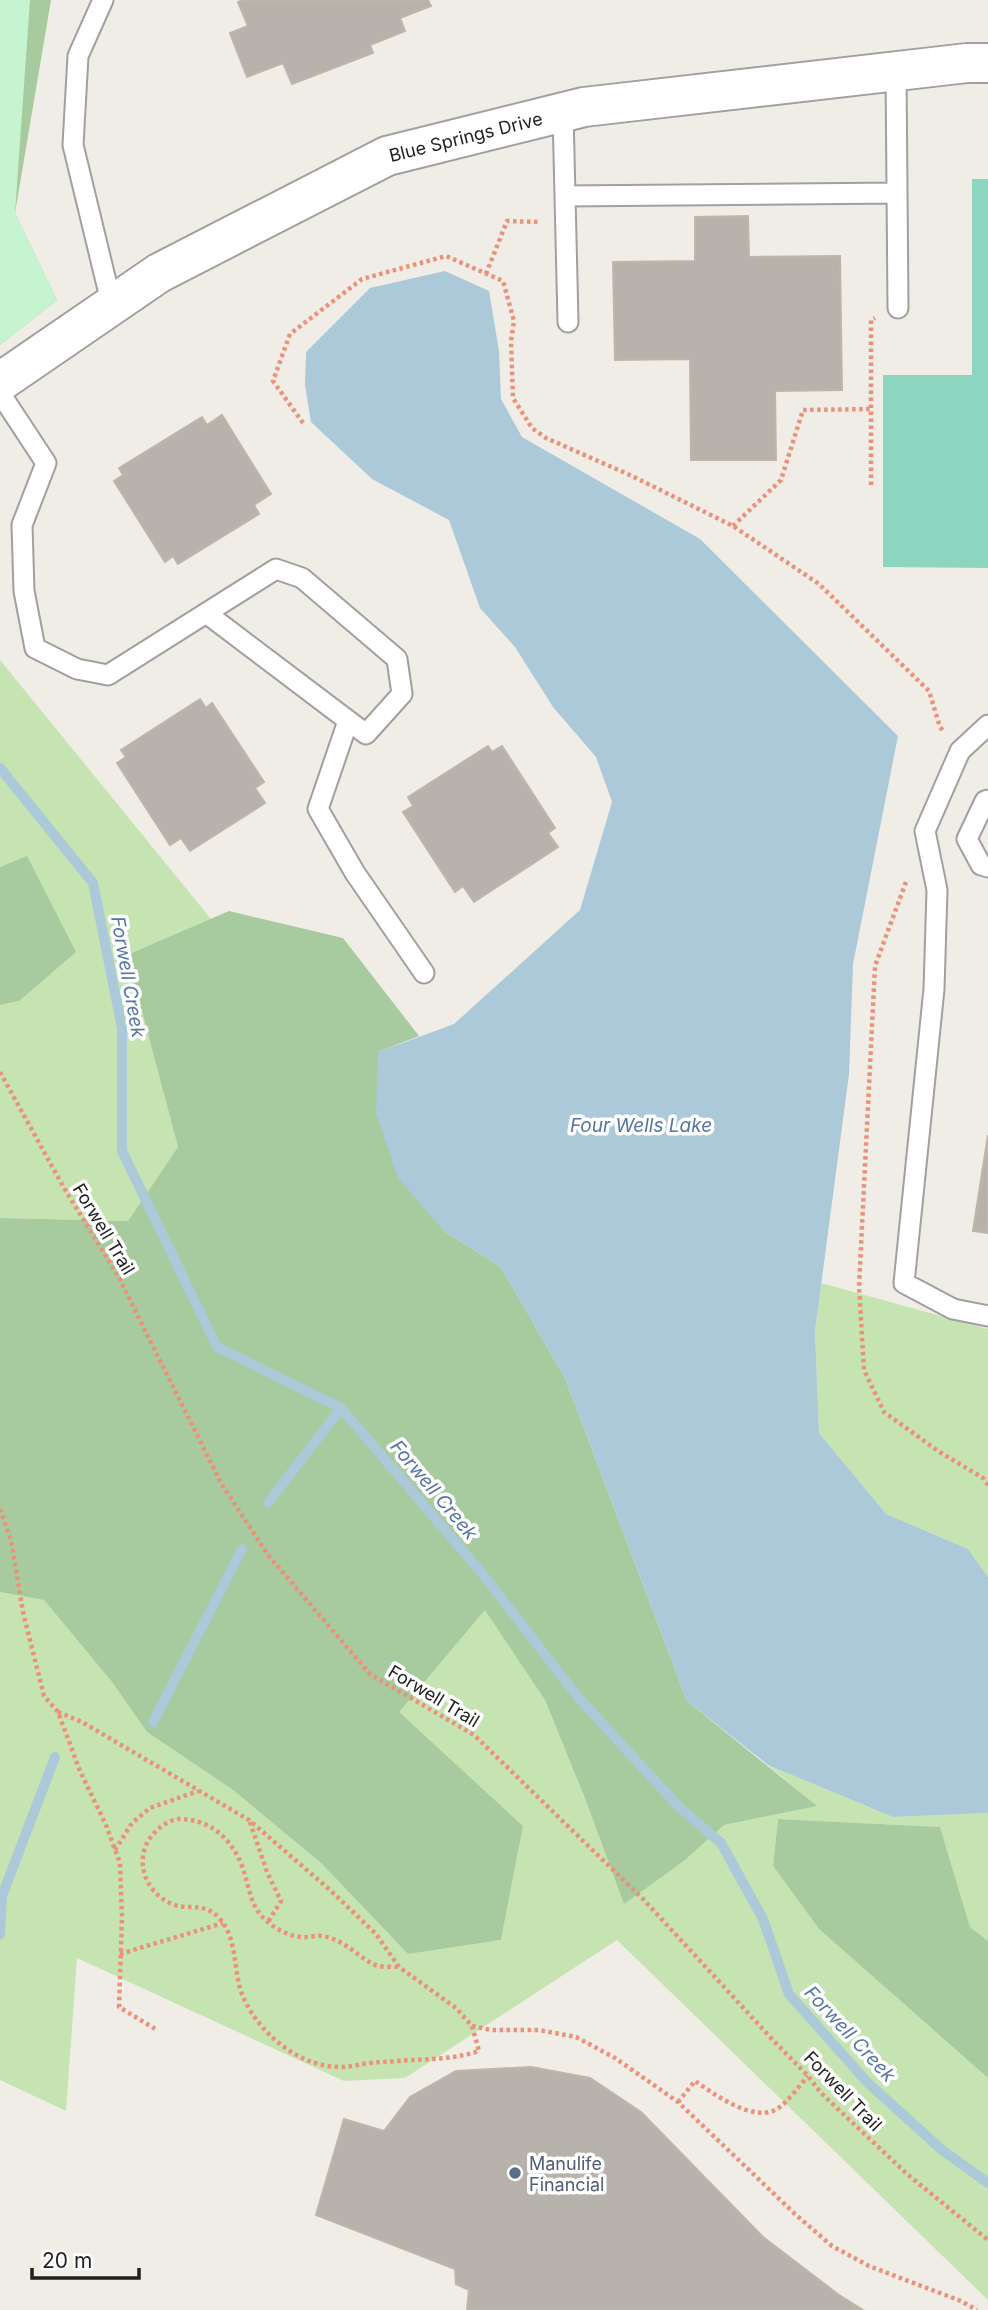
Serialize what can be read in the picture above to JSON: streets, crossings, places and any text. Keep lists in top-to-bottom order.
{
  "streets": {
    "street": ["Blue Springs Drive"],
    "path": ["Forwell Trail"]
  },
  "water": ["Forwell Creek", "Four Wells Lake"],
  "places": ["Manulife Financial"],
  "scale_bar": "20 m"
}
